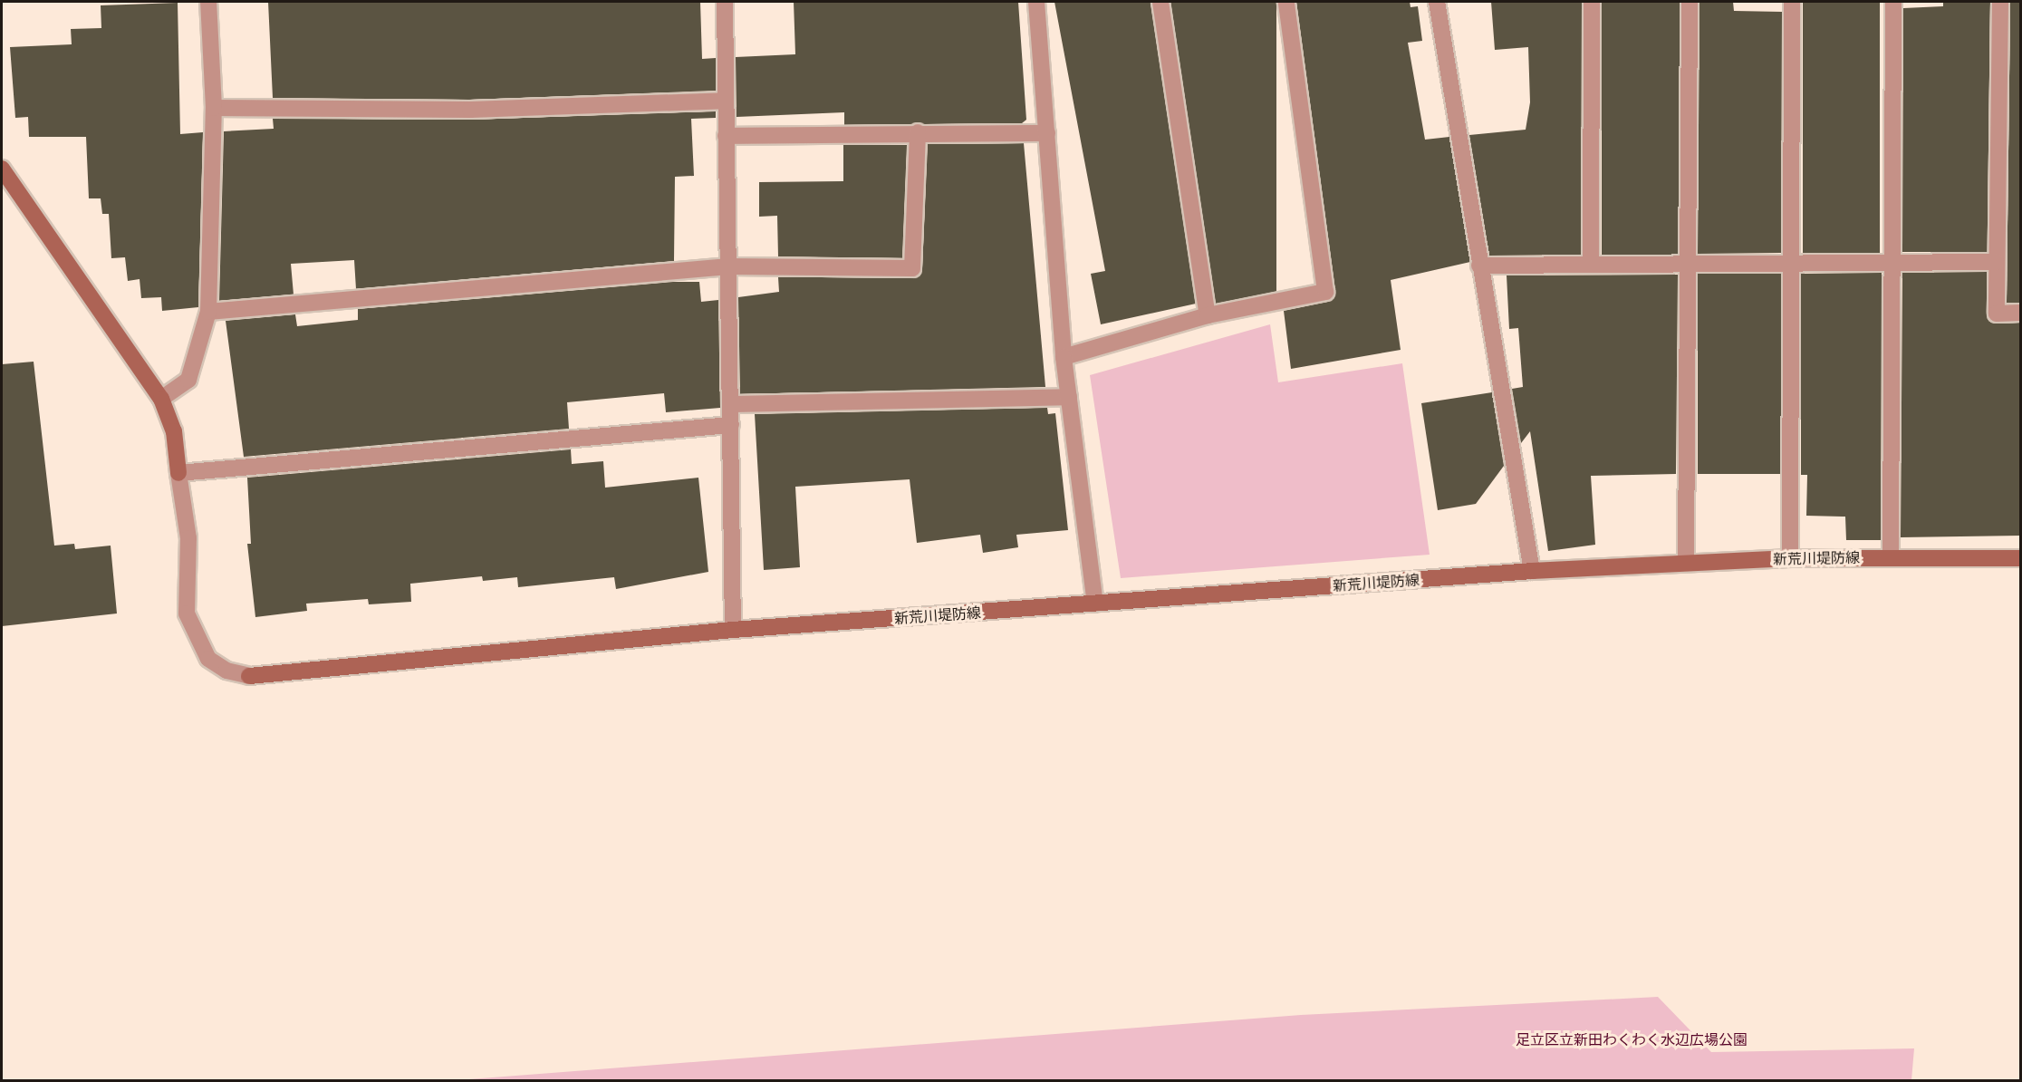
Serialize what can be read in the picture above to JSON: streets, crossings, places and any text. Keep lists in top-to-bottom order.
{
  "streets": {
    "street": ["新荒川堤防線"]
  },
  "parks": ["足立区立新田わくわく水辺広場公園"]
}
